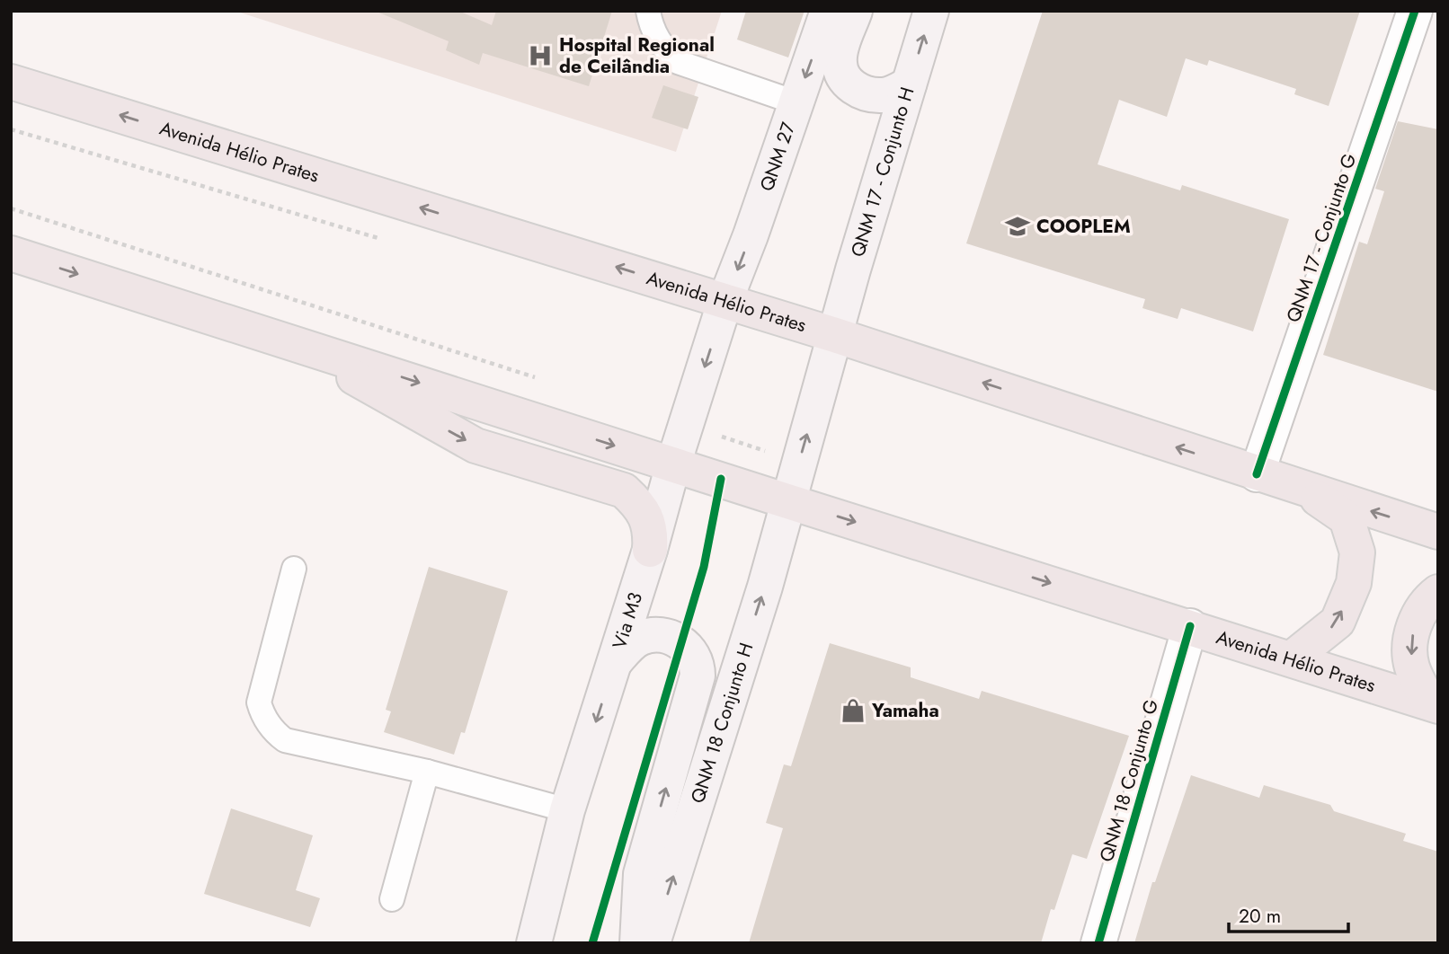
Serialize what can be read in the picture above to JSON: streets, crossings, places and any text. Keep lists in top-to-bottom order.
{
  "streets": {
    "main road": [
      "Avenida Hélio Prates",
      "QNM 27",
      "QNM 17 - Conjunto H",
      "Via M3",
      "QNM 18 Conjunto H"
    ],
    "street": ["QNM 17 - Conjunto G", "QNM 18 Conjunto G"]
  },
  "crossings": [
    ["Avenida Hélio Prates", "QNM 27"],
    ["Avenida Hélio Prates", "QNM 17 - Conjunto H"],
    ["Avenida Hélio Prates", "QNM 17 - Conjunto G"],
    ["Avenida Hélio Prates", "Via M3"],
    ["Avenida Hélio Prates", "QNM 18 Conjunto H"],
    ["Avenida Hélio Prates", "QNM 18 Conjunto G"],
    ["QNM 27", "Via M3"]
  ],
  "one_way": ["QNM 27", "QNM 18 Conjunto H"],
  "places": {
    "hospital": ["Hospital Regional de Ceilândia"],
    "school or university": ["COOPLEM"],
    "shop": ["Yamaha"]
  },
  "scale_bar": "20 m"
}
